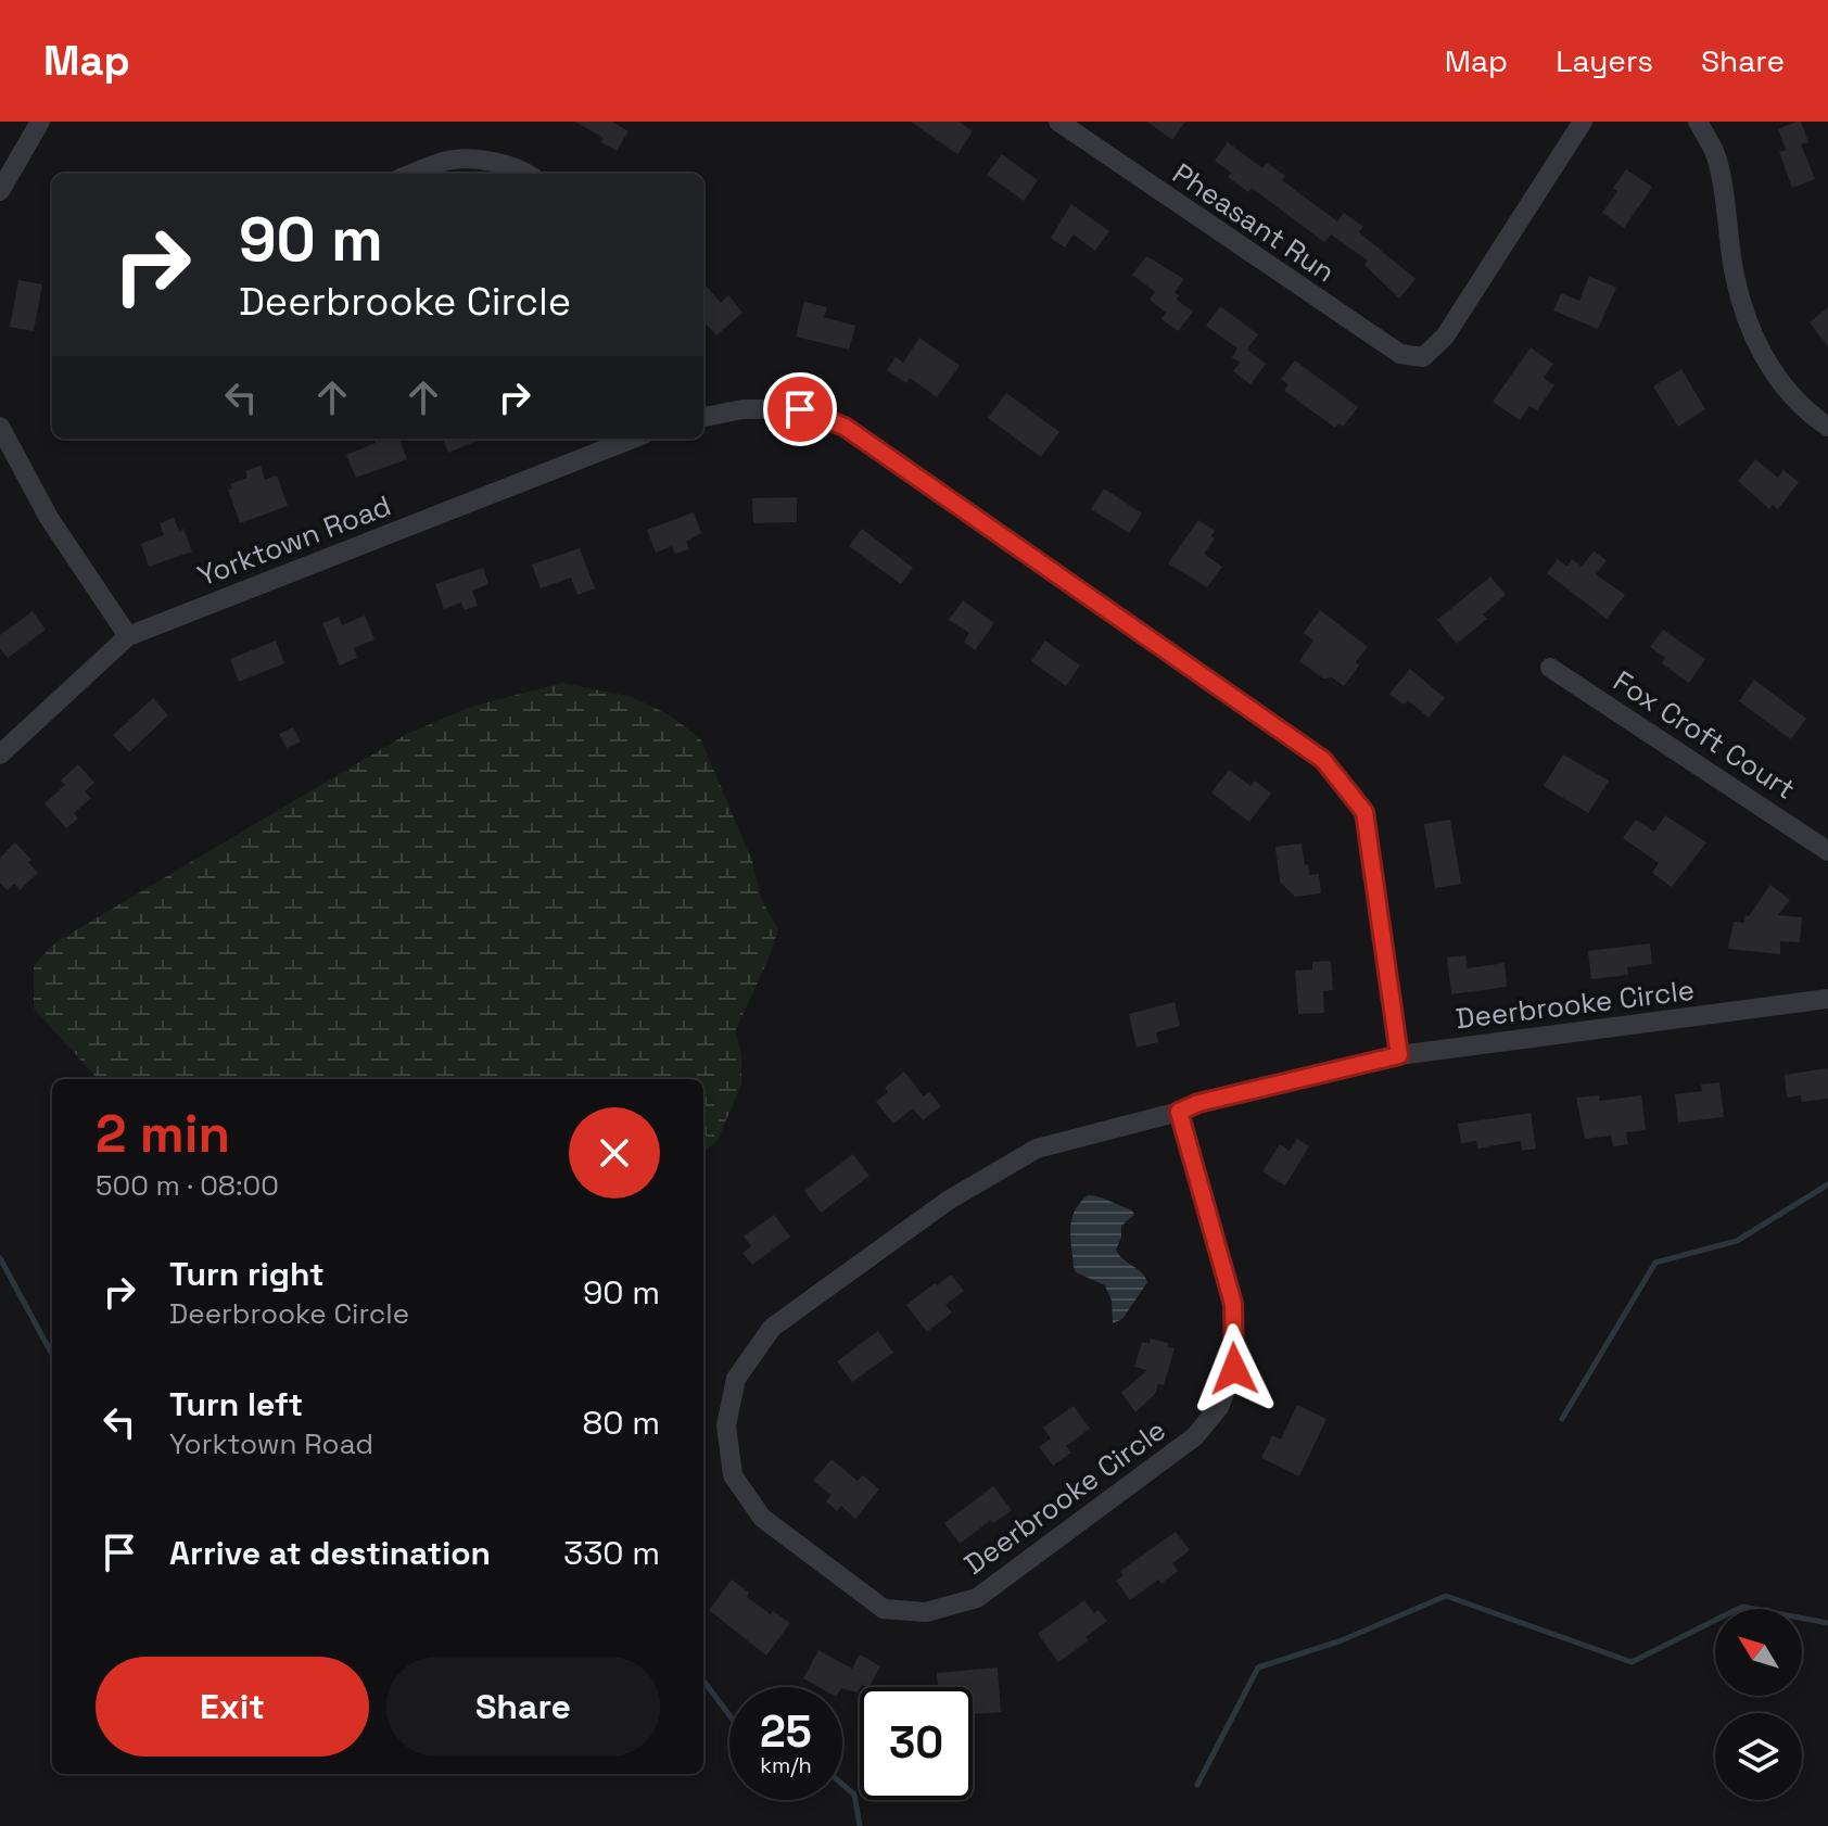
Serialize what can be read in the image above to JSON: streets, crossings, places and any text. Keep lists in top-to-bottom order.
{
  "streets": {
    "street": [
      "Pheasant Run",
      "Yorktown Road",
      "Fox Croft Court",
      "Deerbrooke Circle"
    ]
  },
  "north": "top left",
  "page": {
    "header": "Map",
    "nav": ["Map", "Layers", "Share"],
    "turn": ["90 m", "Deerbrooke Circle"],
    "heading": ["2 min", "500 m · 08:00"],
    "list": [
      {
        "name": "Turn right",
        "note": "Deerbrooke Circle",
        "value": "90 m"
      },
      {
        "name": "Turn left",
        "note": "Yorktown Road",
        "value": "80 m"
      },
      {
        "name": "Arrive at destination",
        "value": "330 m"
      }
    ],
    "buttons": ["Exit", "Share"],
    "speed": "25 km/h",
    "limit": "30"
  }
}
